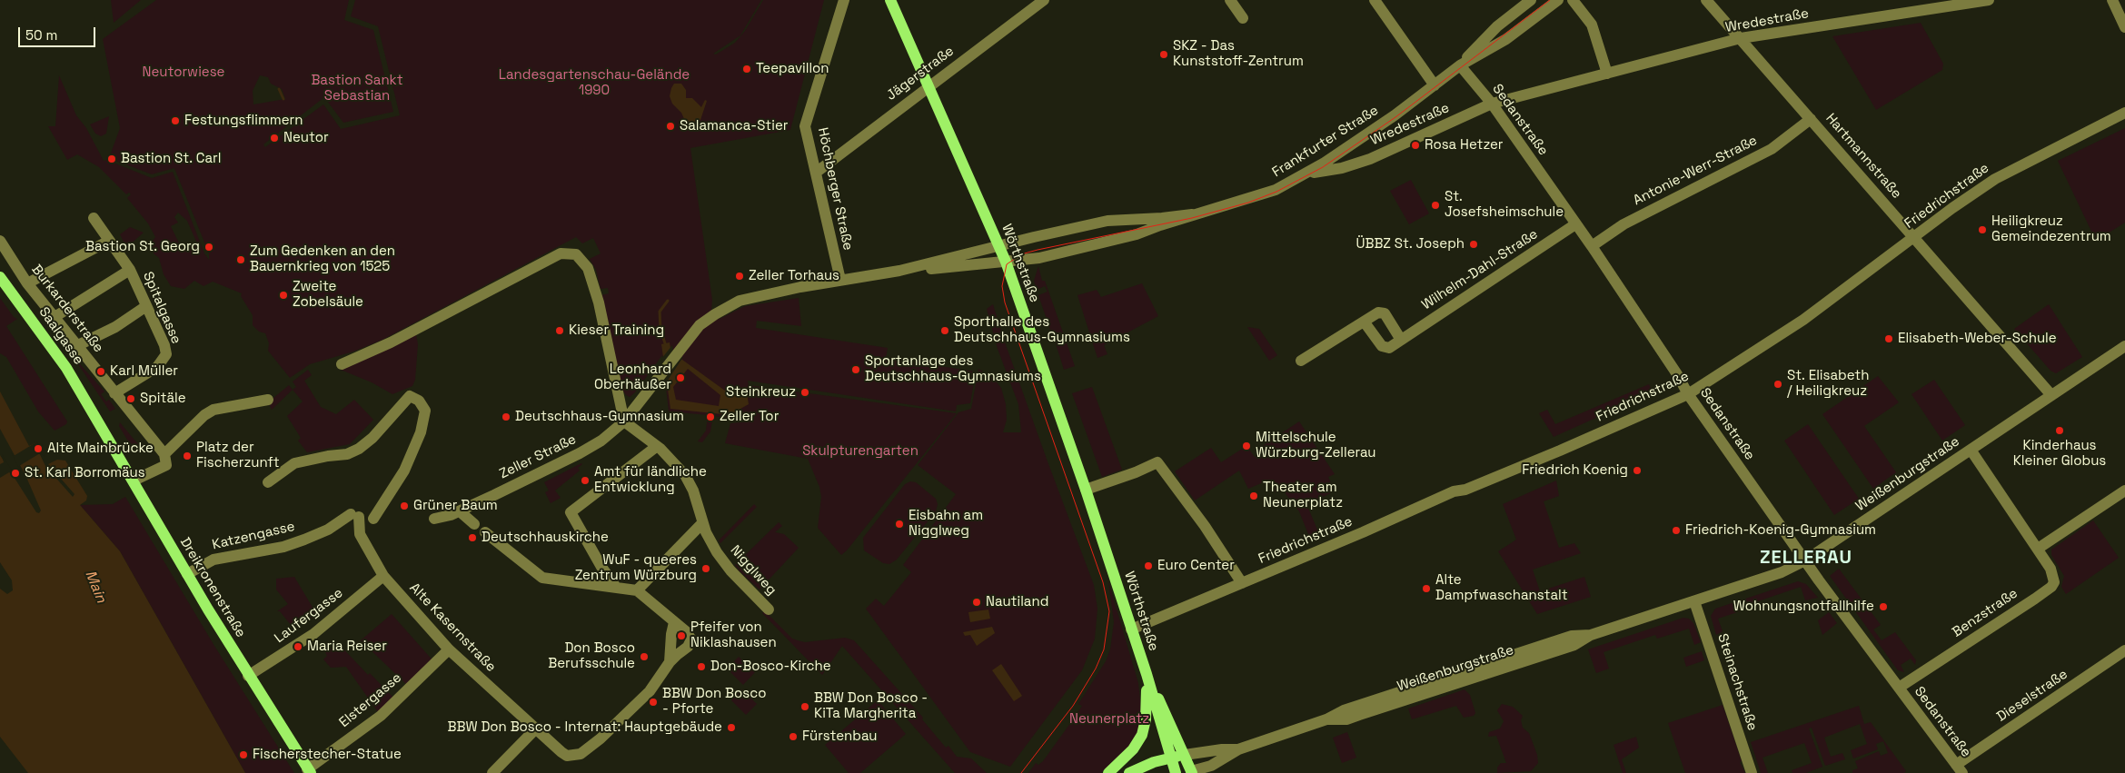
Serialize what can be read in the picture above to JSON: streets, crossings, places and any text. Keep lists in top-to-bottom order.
{
  "streets": {
    "main road": ["Wörthstraße", "Saalgasse", "Dreikronenstraße"],
    "street": [
      "Wredestraße",
      "Jägerstraße",
      "Sedanstraße",
      "Frankfurter Straße",
      "Hartmannstraße",
      "Antonie-Werr-Straße",
      "Höchberger Straße",
      "Friedrichstraße",
      "Wilhelm-Dahl-Straße",
      "Spitalgasse",
      "Burkarderstraße",
      "Zeller Straße",
      "Weißenburgstraße",
      "Katzengasse",
      "Nigglweg",
      "Benzstraße",
      "Laufergasse",
      "Alte Kasernstraße",
      "Steinachstraße",
      "Dieselstraße",
      "Elstergasse"
    ]
  },
  "crossings": [
    ["Wredestraße", "Sedanstraße"],
    ["Wredestraße", "Frankfurter Straße"],
    ["Wredestraße", "Hartmannstraße"],
    ["Jägerstraße", "Höchberger Straße"],
    ["Jägerstraße", "Wörthstraße"],
    ["Sedanstraße", "Frankfurter Straße"],
    ["Sedanstraße", "Antonie-Werr-Straße"],
    ["Sedanstraße", "Friedrichstraße"],
    ["Sedanstraße", "Wilhelm-Dahl-Straße"],
    ["Sedanstraße", "Weißenburgstraße"],
    ["Sedanstraße", "Benzstraße"],
    ["Sedanstraße", "Dieselstraße"],
    ["Frankfurter Straße", "Höchberger Straße"],
    ["Frankfurter Straße", "Wörthstraße"],
    ["Frankfurter Straße", "Zeller Straße"],
    ["Hartmannstraße", "Antonie-Werr-Straße"],
    ["Hartmannstraße", "Friedrichstraße"],
    ["Hartmannstraße", "Weißenburgstraße"],
    ["Höchberger Straße", "Zeller Straße"],
    ["Friedrichstraße", "Wörthstraße"],
    ["Wörthstraße", "Weißenburgstraße"],
    ["Spitalgasse", "Burkarderstraße"],
    ["Saalgasse", "Dreikronenstraße"],
    ["Zeller Straße", "Nigglweg"],
    ["Weißenburgstraße", "Benzstraße"],
    ["Weißenburgstraße", "Steinachstraße"],
    ["Katzengasse", "Dreikronenstraße"],
    ["Katzengasse", "Alte Kasernstraße"],
    ["Dreikronenstraße", "Laufergasse"],
    ["Dreikronenstraße", "Elstergasse"],
    ["Laufergasse", "Alte Kasernstraße"],
    ["Alte Kasernstraße", "Elstergasse"]
  ],
  "districts": ["ZELLERAU"],
  "water": ["Main"],
  "parks": [
    "Neutorwiese",
    "Landesgartenschau-Gelände 1990",
    "Bastion Sankt Sebastian",
    "Skulpturengarten",
    "Neunerplatz"
  ],
  "places": [
    "SKZ - Das Kunststoff-Zentrum",
    "Teepavillon",
    "Festungsflimmern",
    "Salamanca-Stier",
    "Neutor",
    "Rosa Hetzer",
    "Bastion St. Carl",
    "St. Josefsheimschule",
    "Heiligkreuz Gemeindezentrum",
    "ÜBBZ St. Joseph",
    "Bastion St. Georg",
    "Zum Gedenken an den Bauernkrieg von 1525",
    "Zeller Torhaus",
    "Zweite Zobelsäule",
    "Kieser Training",
    "Sporthalle des Deutschhaus-Gymnasiums",
    "Elisabeth-Weber-Schule",
    "Sportanlage des Deutschhaus-Gymnasiums",
    "Karl Müller",
    "Leonhard Oberhäußer",
    "St. Elisabeth / Heiligkreuz",
    "Steinkreuz",
    "Spitäle",
    "Deutschhaus-Gymnasium",
    "Zeller Tor",
    "Kinderhaus Kleiner Globus",
    "Mittelschule Würzburg-Zellerau",
    "Alte Mainbrücke",
    "Platz der Fischerzunft",
    "Friedrich Koenig",
    "St. Karl Borromäus",
    "Amt für ländliche Entwicklung",
    "Theater am Neunerplatz",
    "Grüner Baum",
    "Eisbahn am Nigglweg",
    "Friedrich-Koenig-Gymnasium",
    "Deutschhauskirche",
    "Euro Center",
    "WuF - queeres Zentrum Würzburg",
    "Alte Dampfwaschanstalt",
    "Nautiland",
    "Wohnungsnotfallhilfe",
    "Pfeifer von Niklashausen",
    "Maria Reiser",
    "Don Bosco Berufsschule",
    "Don-Bosco-Kirche",
    "BBW Don Bosco - Pforte",
    "BBW Don Bosco - KiTa Margherita",
    "BBW Don Bosco - Internat: Hauptgebäude",
    "Fürstenbau",
    "Fischerstecher-Statue"
  ],
  "scale_bar": "50 m"
}
